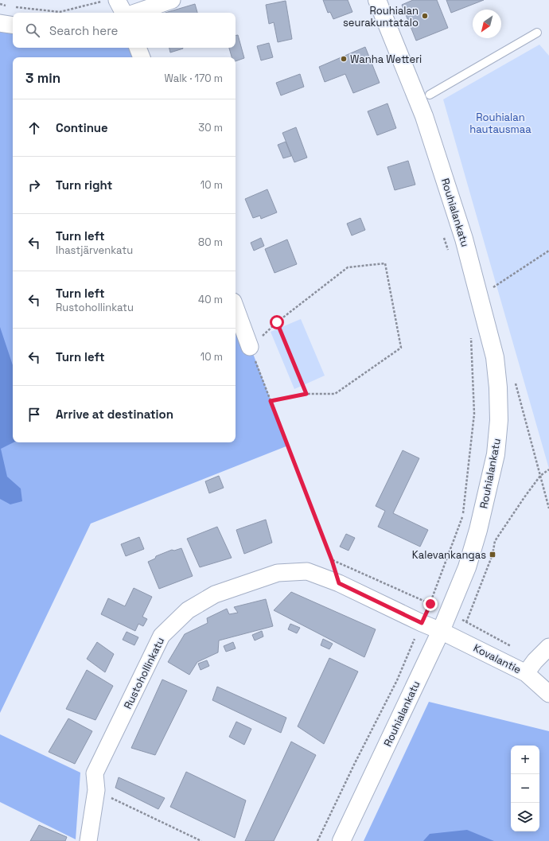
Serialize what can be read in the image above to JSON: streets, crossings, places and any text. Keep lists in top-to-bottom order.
{
  "streets": {
    "street": ["Rouhialankatu", "Kovalantie", "Rustohollinkatu"]
  },
  "crossings": [
    ["Rouhialankatu", "Kovalantie"],
    ["Rouhialankatu", "Rustohollinkatu"],
    ["Kovalantie", "Rustohollinkatu"]
  ],
  "parks": ["Rouhialan hautausmaa"],
  "places": {
    "other": ["Rouhialan seurakuntatalo", "Wanha Wetteri"],
    "transit": ["Kalevankangas"]
  },
  "north": "bottom left",
  "page": {
    "search": "Search here",
    "heading": ["3 min", "Walk · 170 m"],
    "list": [
      ["Continue", "30 m"],
      ["Turn right", "10 m"],
      ["Turn left", "Ihastjärvenkatu", "80 m"],
      ["Turn left", "Rustohollinkatu", "40 m"],
      ["Turn left", "10 m"],
      "Arrive at destination"
    ],
    "map_buttons": ["+", "−"]
  }
}
